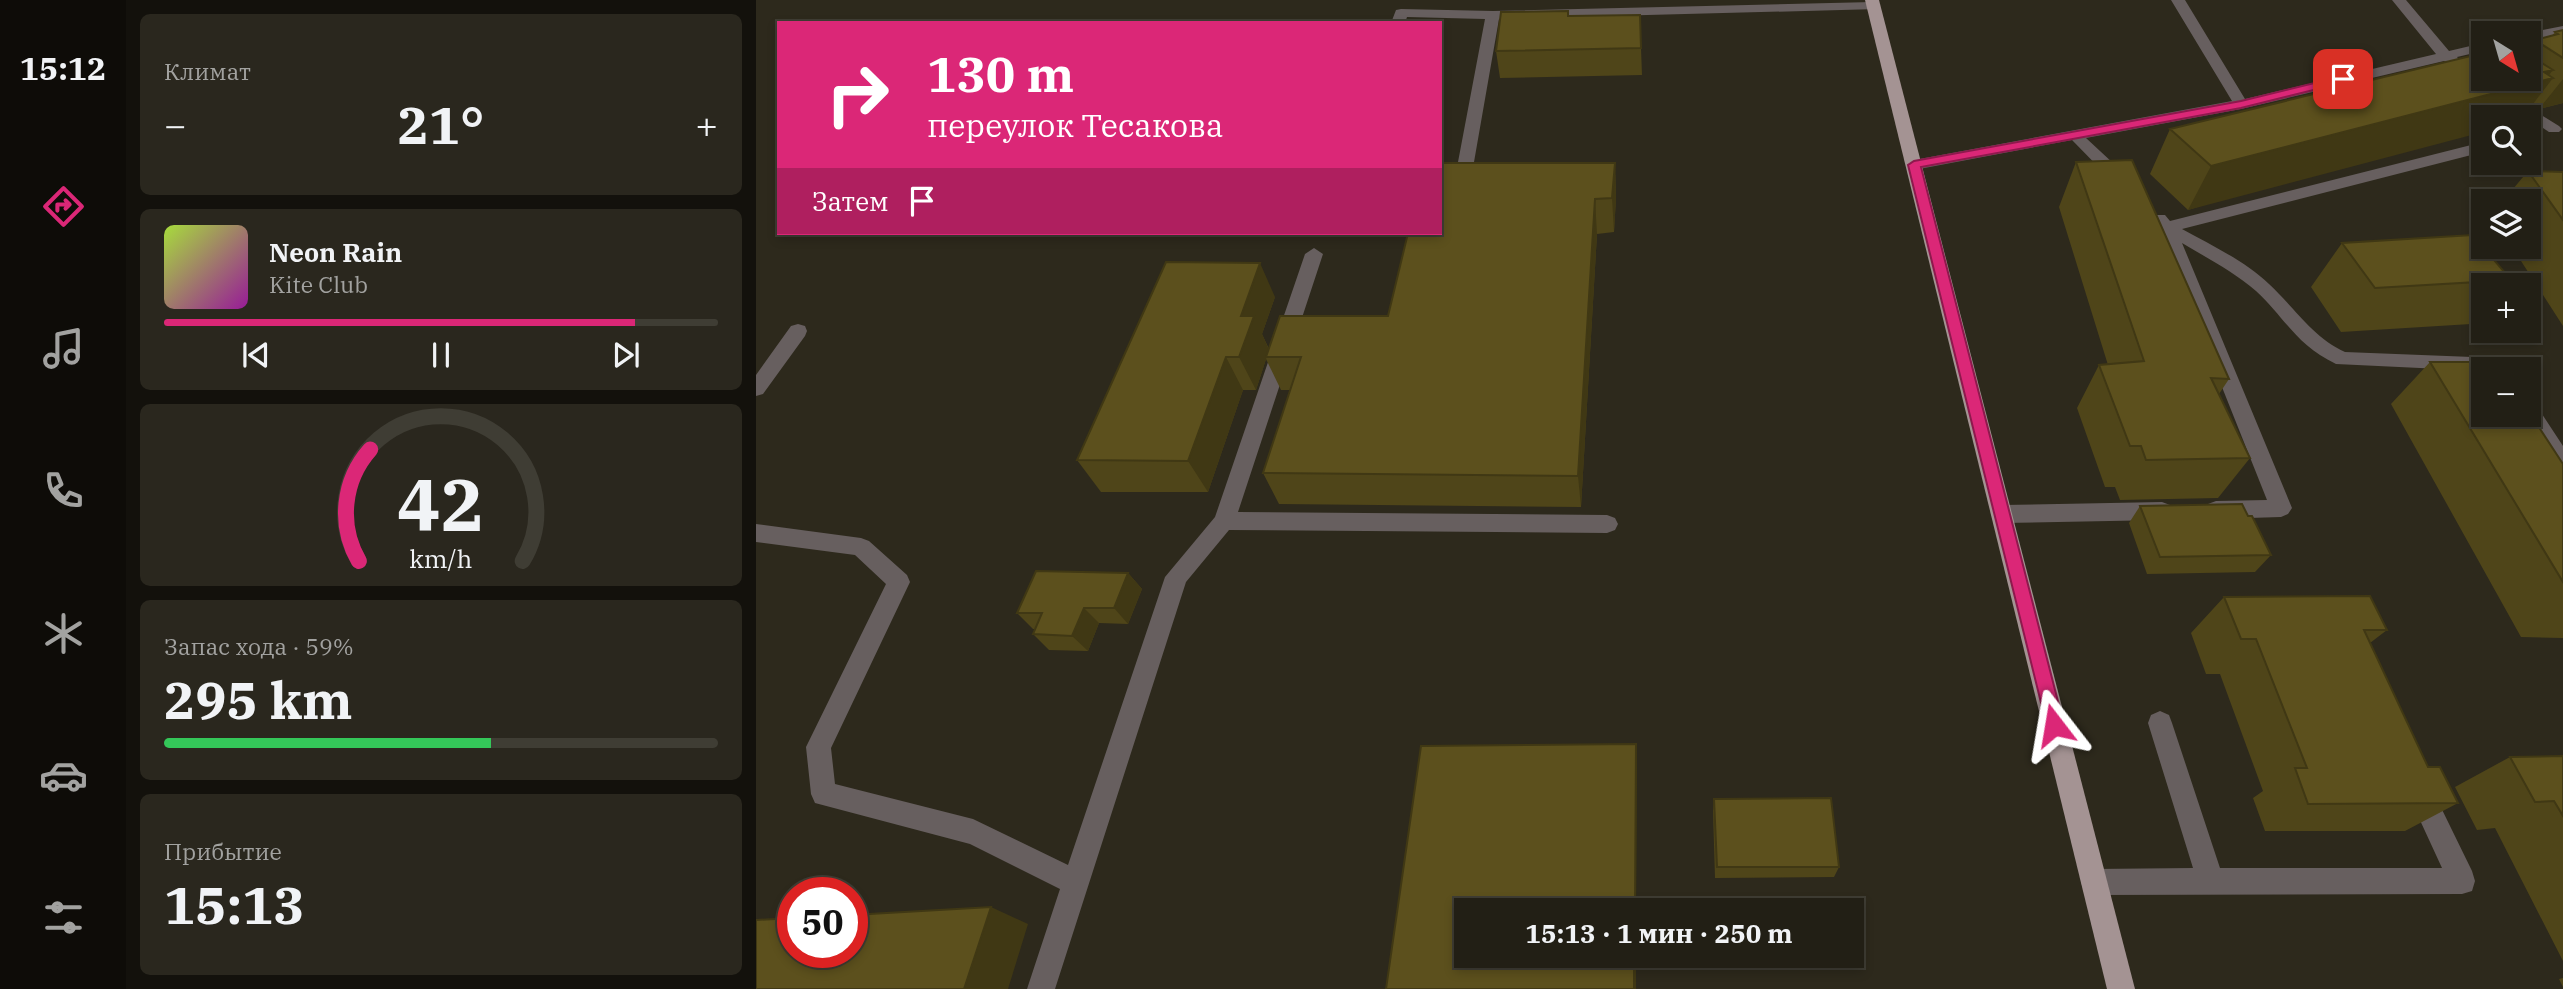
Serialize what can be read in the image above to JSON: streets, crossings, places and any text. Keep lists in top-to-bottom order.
{
  "north": "bottom right",
  "page": {
    "tabs": "15:12",
    "tile": [
      "Климат",
      ["Запас хода · 59%", "295 km"],
      ["Прибытие", "15:13"]
    ],
    "map_buttons": ["+", "−"],
    "turn": ["130 m", "переулок Тесакова"],
    "heat": ["−", "21°", "+"],
    "then": "Затем",
    "song": ["Neon Rain", "Kite Club"],
    "limit": "50",
    "trip": "15:13 · 1 мин · 250 m",
    "gauge": ["42", "km/h"]
  }
}
